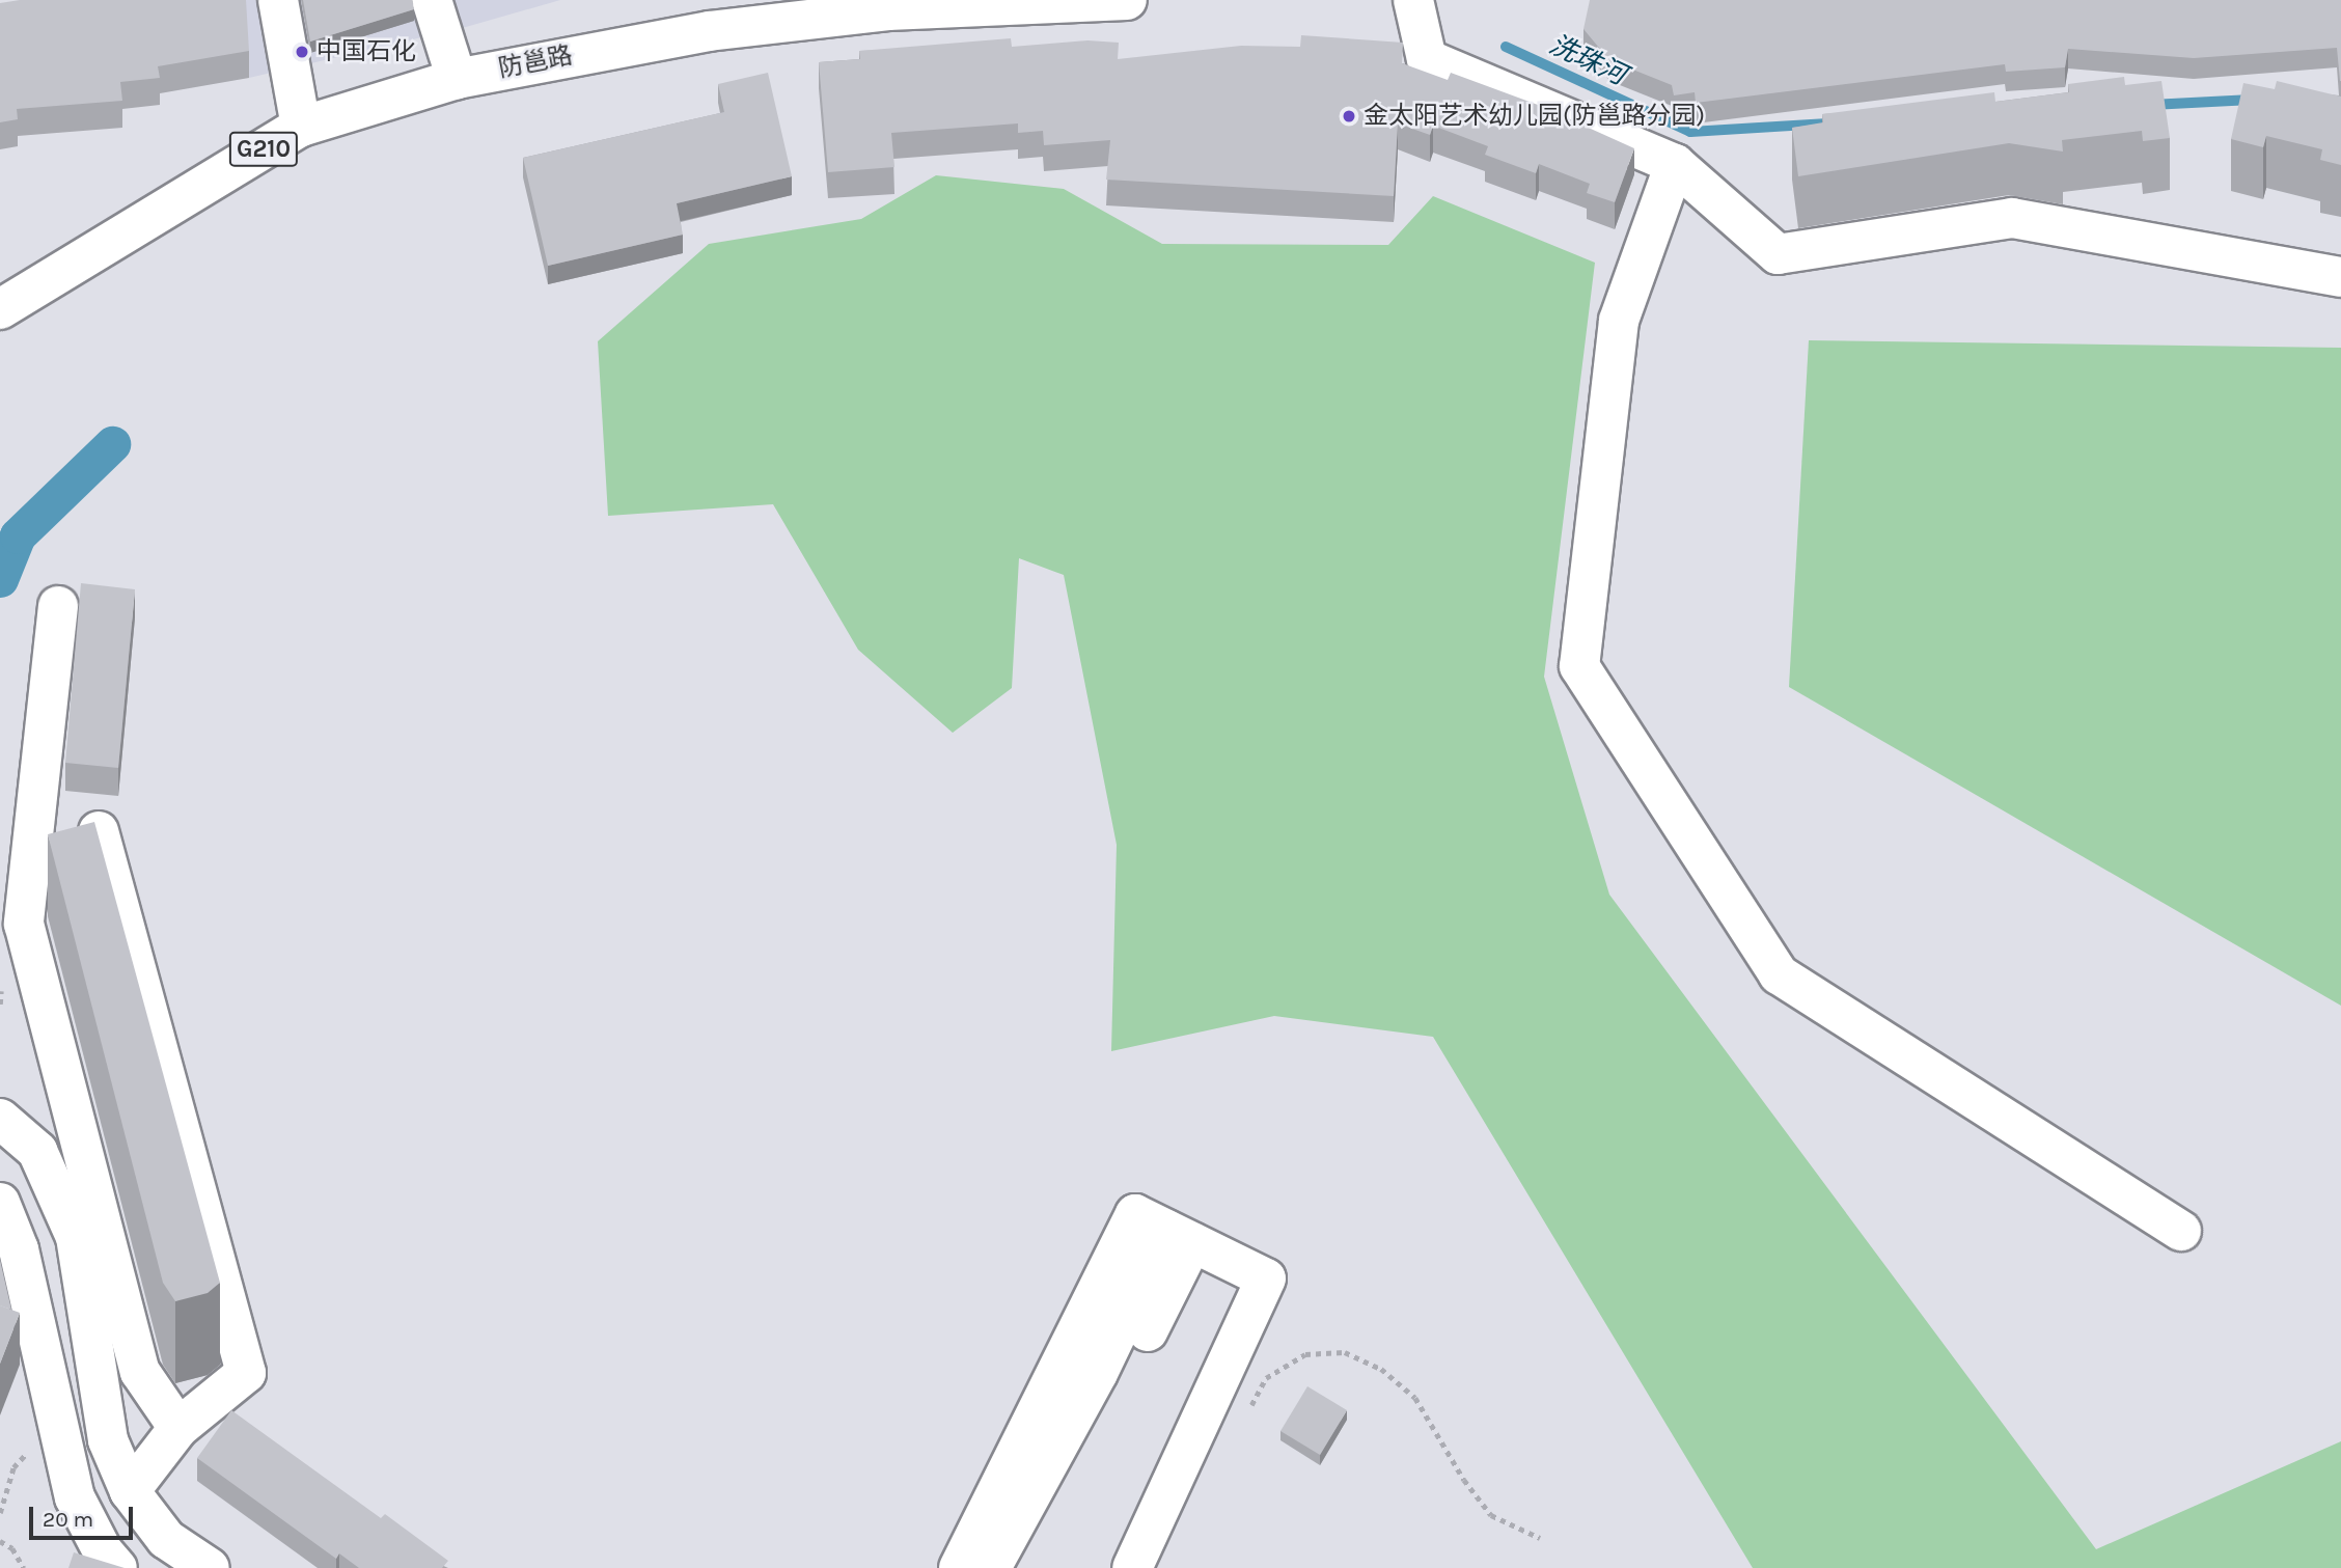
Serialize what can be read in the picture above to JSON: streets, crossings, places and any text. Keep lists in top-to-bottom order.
{
  "streets": {
    "main road": ["防邕路", "G210"]
  },
  "water": ["洗珠河"],
  "places": ["中国石化", "金太阳艺术幼儿园(防邕路分园)"],
  "scale_bar": "20 m"
}
